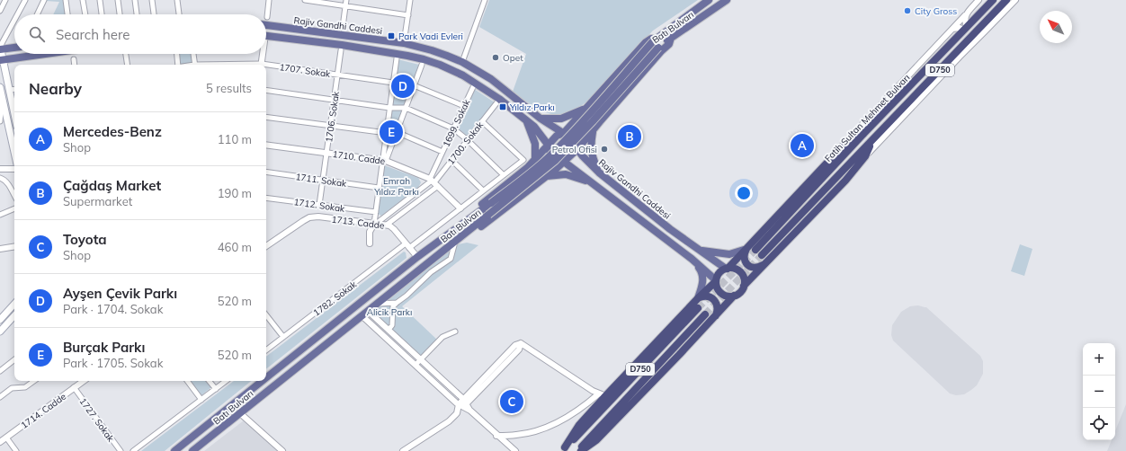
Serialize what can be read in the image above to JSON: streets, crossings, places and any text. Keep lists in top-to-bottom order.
{
  "streets": {
    "highway": ["D750", "Fatih Sultan Mehmet Bulvarı"],
    "main road": ["Rajiv Gandhi Caddesi", "Batı Bulvarı"],
    "street": [
      "1707. Sokak",
      "1706. Sokak",
      "1699. Sokak",
      "1700. Sokak",
      "1710. Cadde",
      "1711. Sokak",
      "1712. Sokak",
      "1713. Cadde",
      "1782. Sokak",
      "1714. Cadde",
      "1727. Sokak"
    ]
  },
  "crossings": [
    ["Batı Bulvarı", "1713. Cadde"],
    ["1707. Sokak", "1706. Sokak"],
    ["1706. Sokak", "1710. Cadde"],
    ["1706. Sokak", "1711. Sokak"],
    ["1706. Sokak", "1712. Sokak"],
    ["1699. Sokak", "1700. Sokak"],
    ["1699. Sokak", "1710. Cadde"],
    ["1700. Sokak", "1710. Cadde"],
    ["1700. Sokak", "1782. Sokak"],
    ["1710. Cadde", "1782. Sokak"],
    ["1713. Cadde", "1782. Sokak"],
    ["1714. Cadde", "1727. Sokak"]
  ],
  "parks": ["Emrah Yıldız Parkı", "Alicik Parkı"],
  "places": {
    "other": ["City Gross", "Opet", "Petrol Ofisi"],
    "transit": ["Park Vadi Evleri", "Yıldız Parkı"]
  },
  "north": "top left",
  "page": {
    "search": "Search here",
    "heading": ["Nearby", "5 results"],
    "pins": [
      "D",
      "E",
      "B",
      "A",
      "C"
    ],
    "list": [
      {
        "mark": "A",
        "name": "Mercedes-Benz",
        "note": "Shop",
        "value": "110 m"
      },
      {
        "mark": "B",
        "name": "Çağdaş Market",
        "note": "Supermarket",
        "value": "190 m"
      },
      {
        "mark": "C",
        "name": "Toyota",
        "note": "Shop",
        "value": "460 m"
      },
      {
        "mark": "D",
        "name": "Ayşen Çevik Parkı",
        "note": "Park · 1704. Sokak",
        "value": "520 m"
      },
      {
        "mark": "E",
        "name": "Burçak Parkı",
        "note": "Park · 1705. Sokak",
        "value": "520 m"
      }
    ],
    "map_buttons": ["+", "−"]
  }
}
